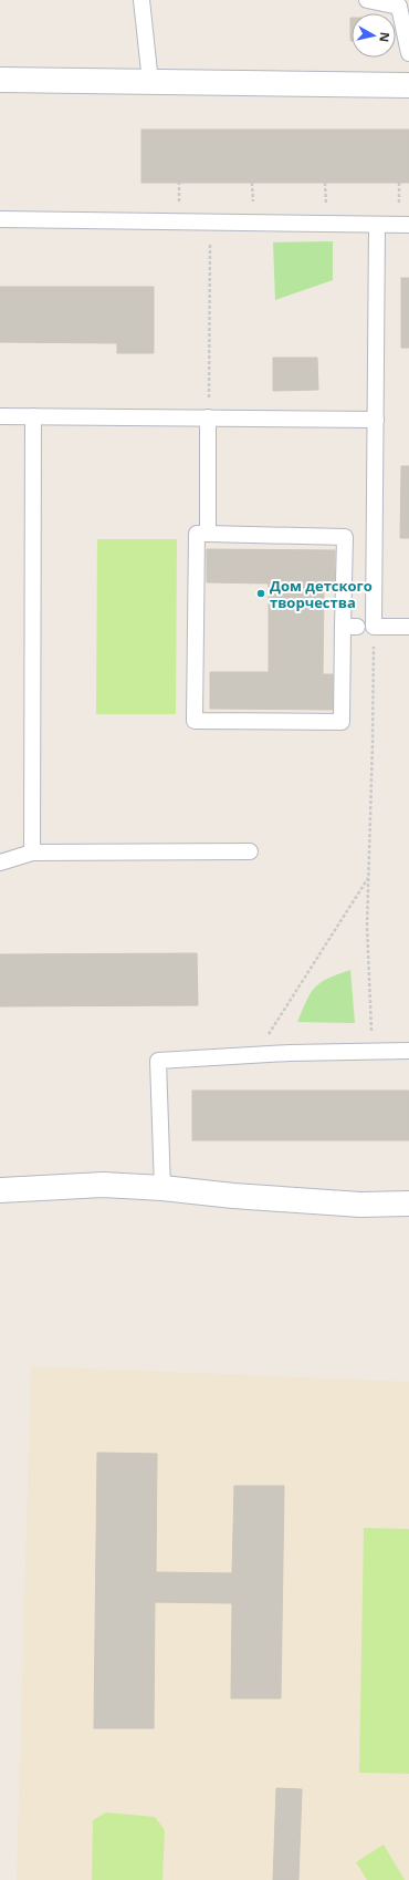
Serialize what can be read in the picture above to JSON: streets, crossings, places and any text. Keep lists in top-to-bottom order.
{
  "places": ["Дом детского творчества"],
  "north": "right"
}
